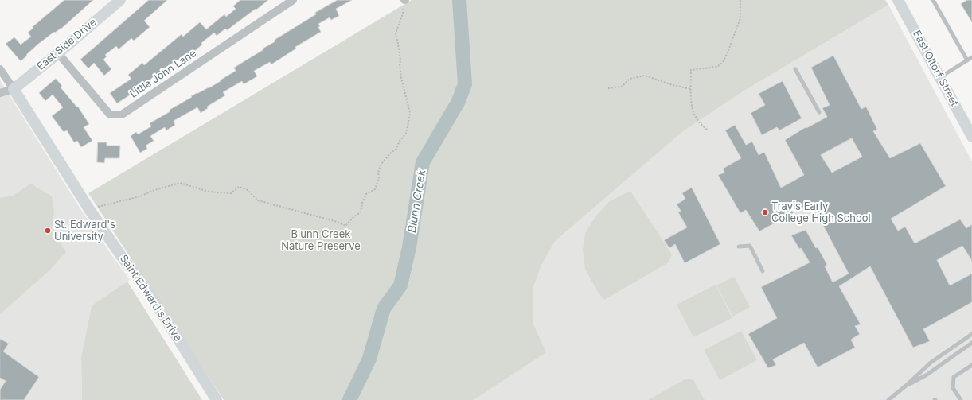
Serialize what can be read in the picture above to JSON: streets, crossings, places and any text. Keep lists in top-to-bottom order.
{
  "streets": {
    "street": [
      "East Side Drive",
      "East Oltorf Street",
      "Little John Lane",
      "Saint Edward's Drive"
    ]
  },
  "crossings": [
    ["East Side Drive", "Little John Lane"],
    ["East Side Drive", "Saint Edward's Drive"]
  ],
  "water": ["Blunn Creek"],
  "parks": ["Blunn Creek Nature Preserve"],
  "places": ["Travis Early College High School", "St. Edward's University"]
}
